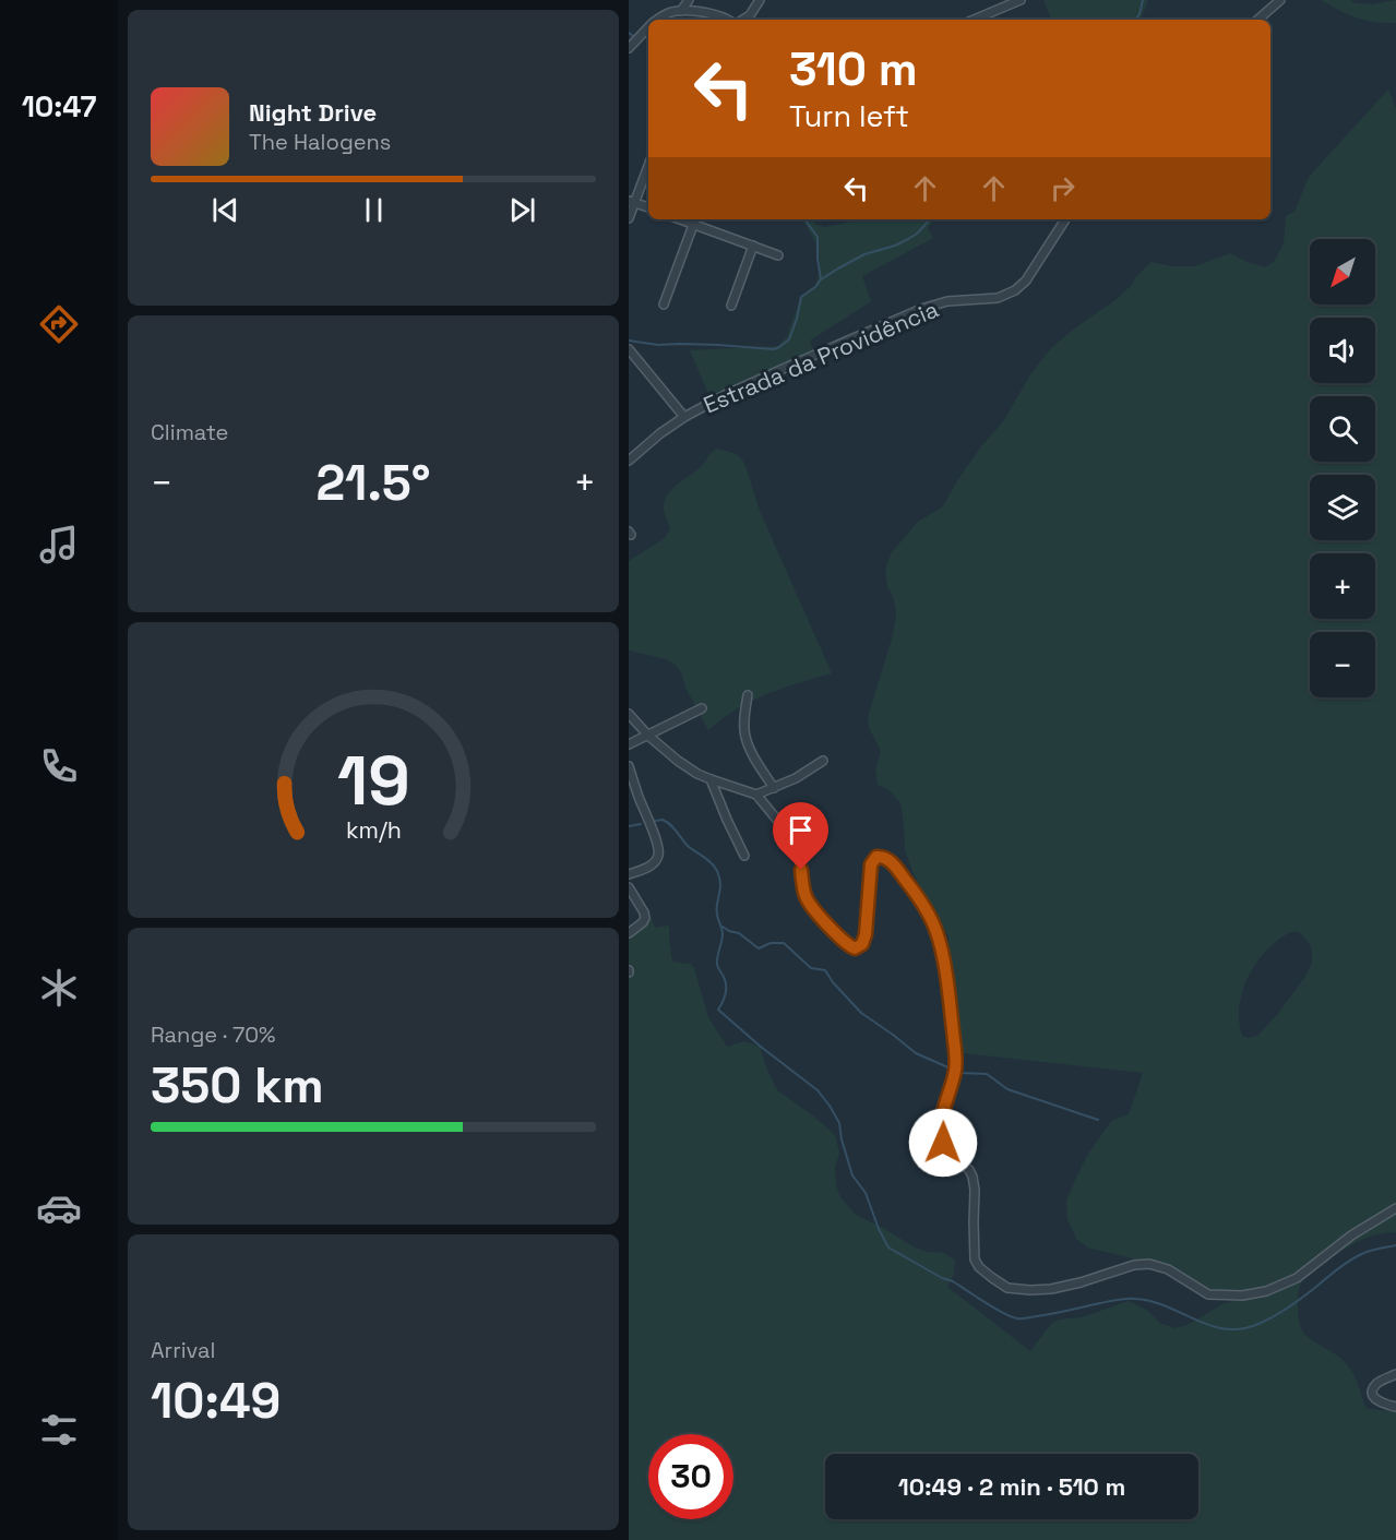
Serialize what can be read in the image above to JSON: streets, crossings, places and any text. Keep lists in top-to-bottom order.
{
  "streets": {
    "street": ["Estrada da Providência"]
  },
  "north": "bottom left",
  "page": {
    "tabs": "10:47",
    "turn": ["310 m", "Turn left"],
    "song": ["Night Drive", "The Halogens"],
    "map_buttons": ["+", "−"],
    "tile": [
      "Climate",
      ["Range · 70%", "350 km"],
      ["Arrival", "10:49"]
    ],
    "heat": ["−", "21.5°", "+"],
    "limit": "30",
    "trip": "10:49 · 2 min · 510 m",
    "gauge": ["19", "km/h"]
  }
}
